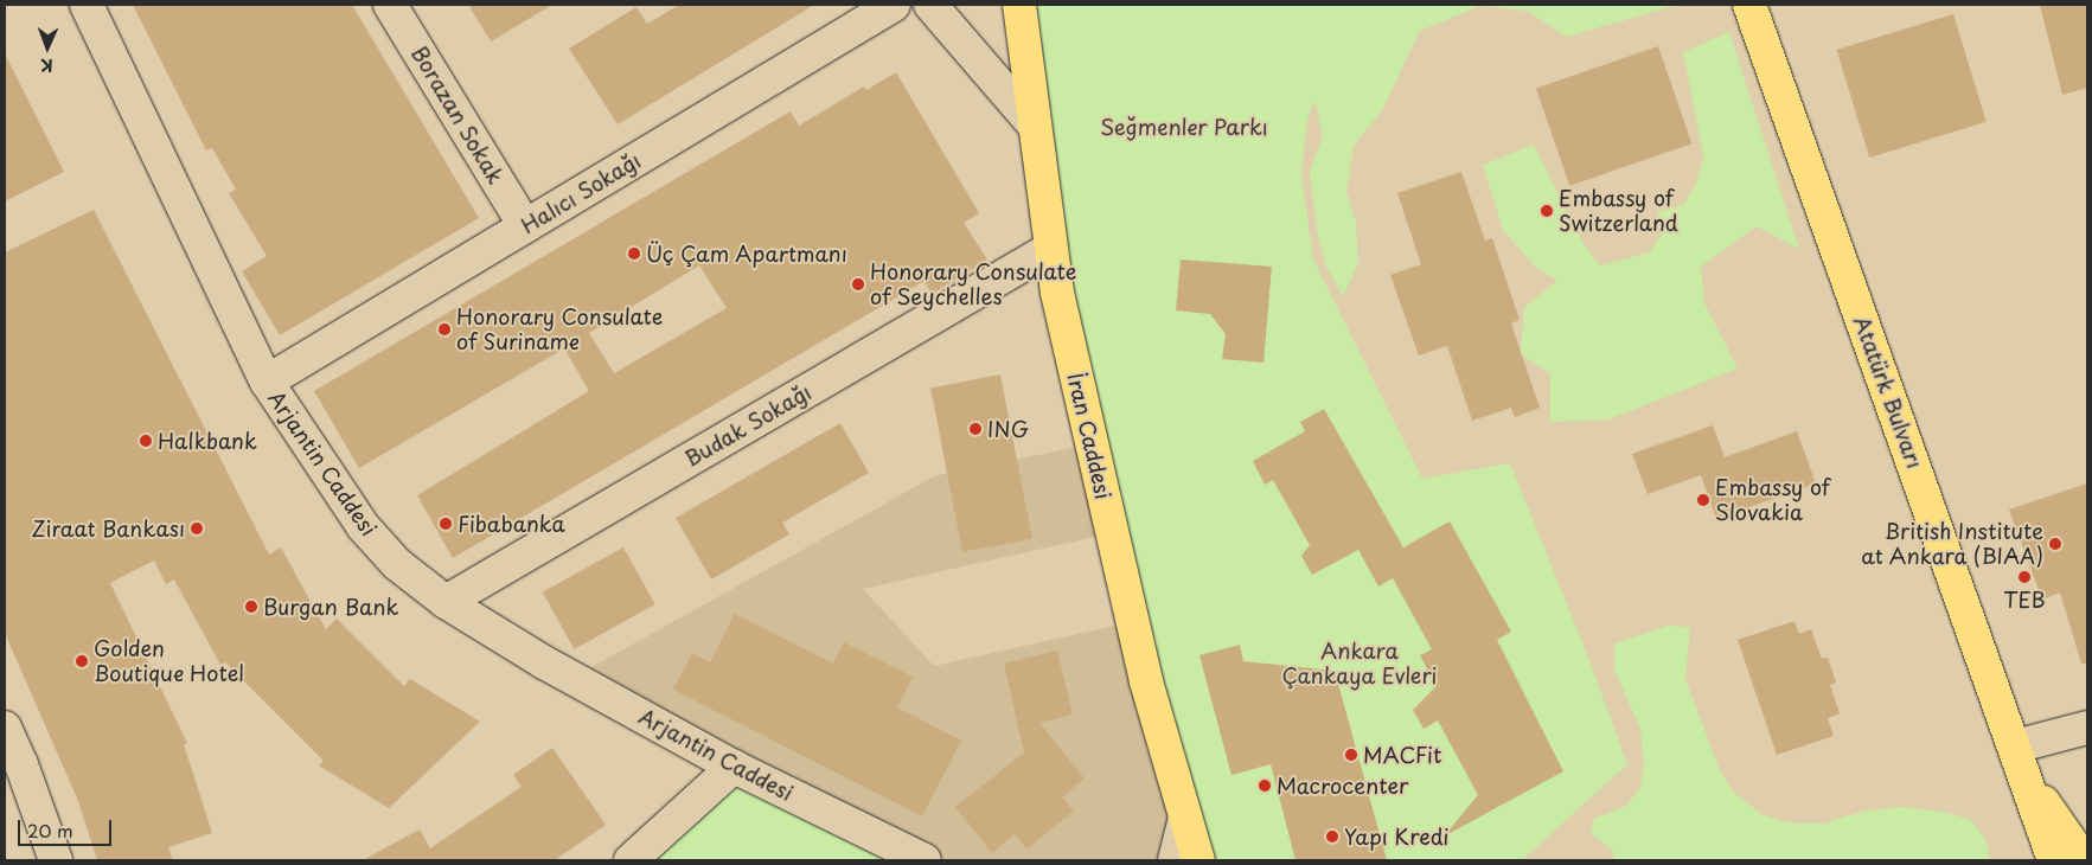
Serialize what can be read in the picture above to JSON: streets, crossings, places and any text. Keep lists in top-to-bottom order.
{
  "streets": {
    "main road": ["Atatürk Bulvarı", "İran Caddesi"],
    "street": [
      "Borazan Sokak",
      "Halıcı Sokağı",
      "Budak Sokağı",
      "Arjantin Caddesi"
    ]
  },
  "crossings": [
    ["Borazan Sokak", "Halıcı Sokağı"],
    ["Halıcı Sokağı", "Arjantin Caddesi"],
    ["Budak Sokağı", "İran Caddesi"],
    ["Budak Sokağı", "Arjantin Caddesi"]
  ],
  "parks": ["Seğmenler Parkı", "Ankara Çankaya Evleri"],
  "places": [
    "Embassy of Switzerland",
    "Üç Çam Apartmanı",
    "Honorary Consulate of Seychelles",
    "Honorary Consulate of Suriname",
    "ING",
    "Halkbank",
    "Embassy of Slovakia",
    "Fibabanka",
    "Ziraat Bankası",
    "British Institute at Ankara (BIAA)",
    "TEB",
    "Burgan Bank",
    "Golden Boutique Hotel",
    "MACFit",
    "Macrocenter",
    "Yapı Kredi"
  ],
  "scale_bar": "20 m",
  "north": "bottom"
}
